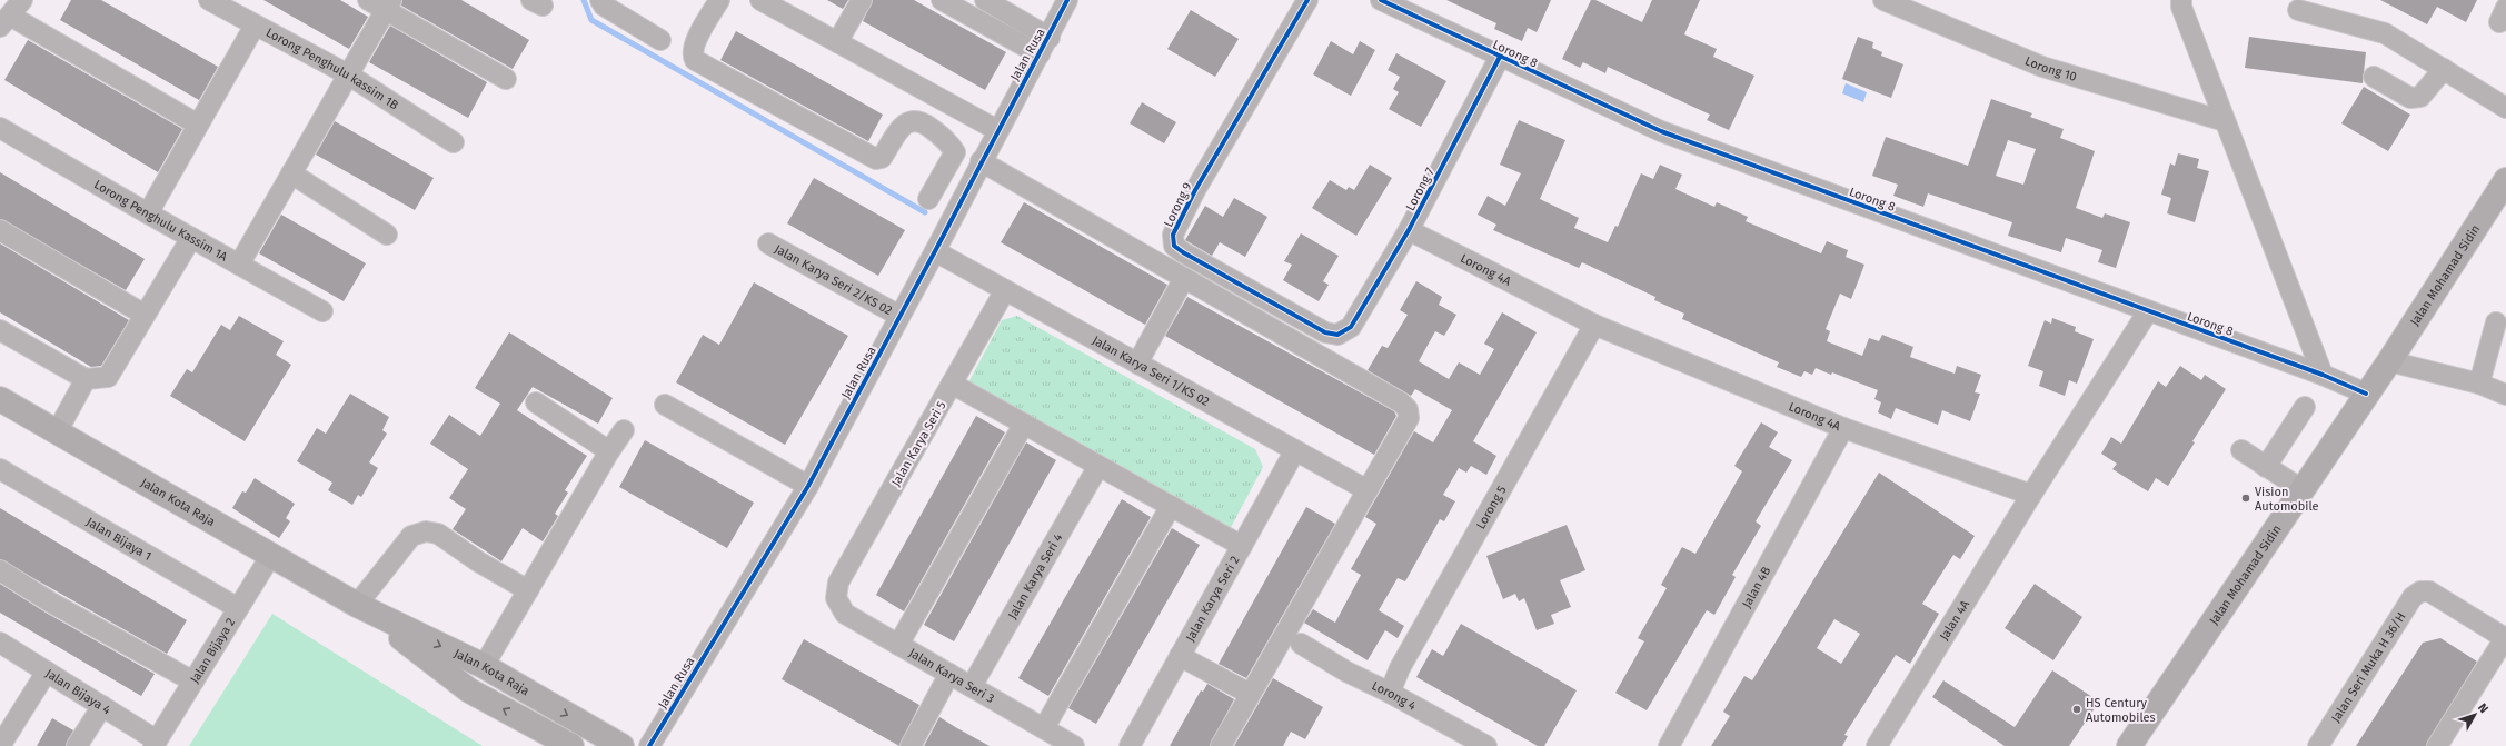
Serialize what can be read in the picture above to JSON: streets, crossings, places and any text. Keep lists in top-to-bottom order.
{
  "streets": {
    "main road": ["Jalan Mohamad Sidin", "Jalan Kota Raja"],
    "street": [
      "Lorong 8",
      "Jalan Rusa",
      "Lorong 10",
      "Lorong Penghulu kassim 1B",
      "Lorong 7",
      "Lorong 9",
      "Lorong Penghulu Kassim 1A",
      "Lorong 4A",
      "Jalan Karya Seri 2/KS 02",
      "Jalan Karya Seri 1/KS 02",
      "Jalan Karya Seri 5",
      "Lorong 5",
      "Jalan Bijaya 1",
      "Jalan Karya Seri 4",
      "Jalan 4B",
      "Jalan Karya Seri 2",
      "Jalan 4A",
      "Jalan Bijaya 2",
      "Jalan Seri Muka H 36/H",
      "Jalan Karya Seri 3",
      "Jalan Bijaya 4",
      "Lorong 4"
    ]
  },
  "crossings": [
    ["Lorong 8", "Lorong 7"],
    ["Lorong 8", "Jalan Mohamad Sidin"],
    ["Jalan Rusa", "Jalan Karya Seri 2/KS 02"],
    ["Jalan Rusa", "Jalan Karya Seri 1/KS 02"],
    ["Lorong 7", "Lorong 9"],
    ["Lorong 7", "Lorong 4A"],
    ["Lorong 4A", "Lorong 5"],
    ["Lorong 4A", "Jalan 4B"],
    ["Lorong 4A", "Jalan 4A"],
    ["Jalan Karya Seri 1/KS 02", "Jalan Karya Seri 5"],
    ["Jalan Karya Seri 1/KS 02", "Jalan Karya Seri 2"],
    ["Jalan Karya Seri 5", "Jalan Karya Seri 3"],
    ["Jalan Kota Raja", "Jalan Bijaya 2"],
    ["Lorong 5", "Lorong 4"],
    ["Jalan Bijaya 1", "Jalan Bijaya 2"],
    ["Jalan Karya Seri 4", "Jalan Karya Seri 3"],
    ["Jalan Bijaya 2", "Jalan Bijaya 4"]
  ],
  "places": ["Vision Automobile", "HS Century Automobiles"],
  "north": "top right"
}
